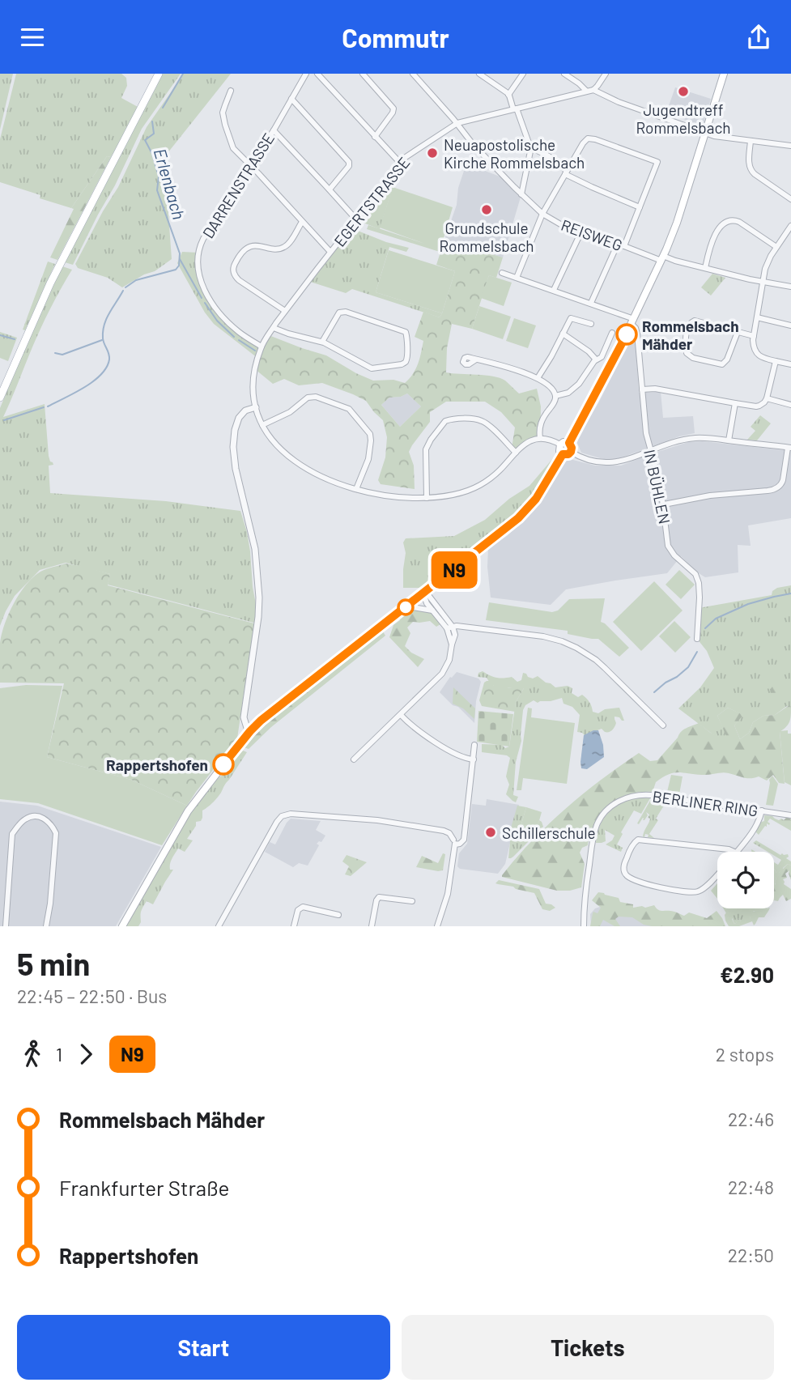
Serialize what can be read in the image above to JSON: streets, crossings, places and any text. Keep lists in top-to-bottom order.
{
  "streets": {
    "street": [
      "DARRENSTRASSE",
      "EGERTSTRASSE",
      "REISWEG",
      "IN BÜHLEN",
      "BERLINER RING"
    ]
  },
  "crossings": [
    ["DARRENSTRASSE", "EGERTSTRASSE"],
    ["EGERTSTRASSE", "REISWEG"]
  ],
  "water": ["Erlenbach"],
  "places": [
    "Jugendtreff Rommelsbach",
    "Neuapostolische Kirche Rommelsbach",
    "Grundschule Rommelsbach",
    "Rommelsbach Mähder",
    "Rappertshofen",
    "Schillerschule"
  ],
  "lines": ["bus line N9"],
  "page": {
    "header": "Commutr",
    "on_map": "N9",
    "heading": ["5 min", "22:45 – 22:50 · Bus", "€2.90"],
    "legs": ["1", "N9", "2 stops"],
    "list": [
      {
        "name": "Rommelsbach Mähder",
        "value": "22:46"
      },
      {
        "name": "Frankfurter Straße",
        "value": "22:48"
      },
      {
        "name": "Rappertshofen",
        "value": "22:50"
      }
    ],
    "buttons": ["Start", "Tickets"]
  }
}
